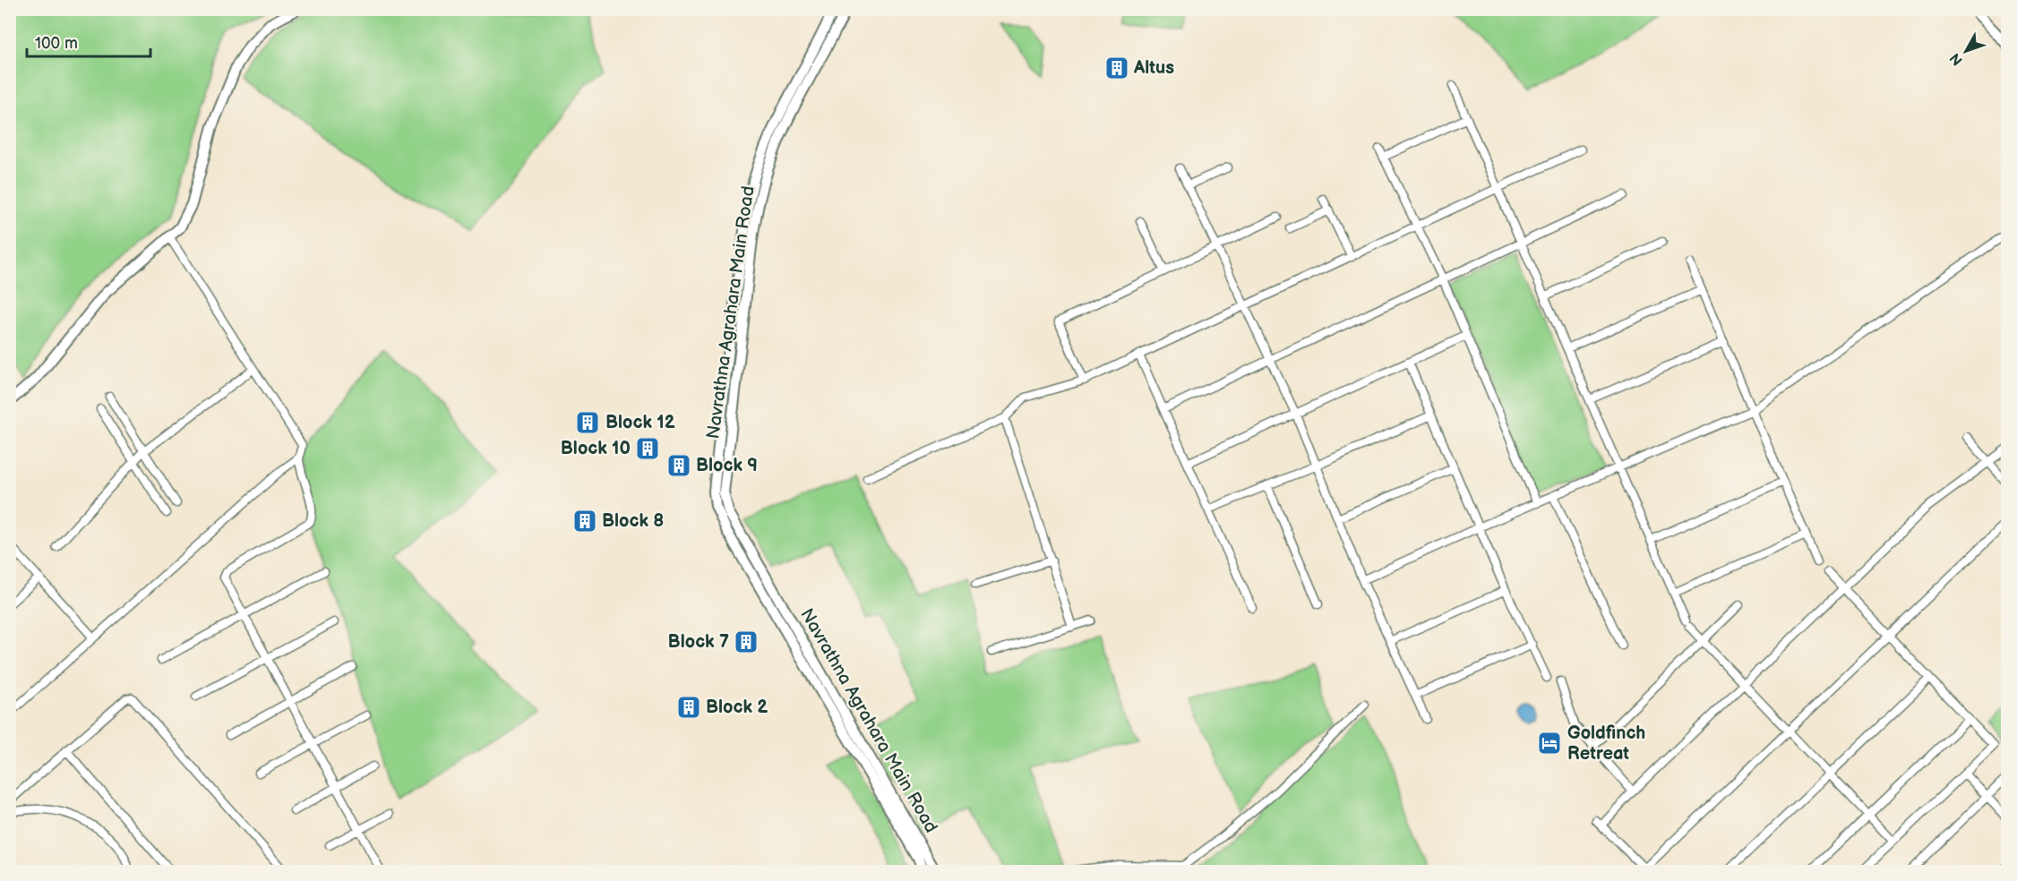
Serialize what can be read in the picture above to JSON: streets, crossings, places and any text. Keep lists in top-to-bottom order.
{
  "streets": {
    "street": ["Navrathna Agrahara Main Road"]
  },
  "places": {
    "building": [
      "Altus",
      "Block 12",
      "Block 10",
      "Block 9",
      "Block 8",
      "Block 7",
      "Block 2"
    ],
    "hotel": ["Goldfinch Retreat"]
  },
  "scale_bar": "100 m",
  "north": "bottom left"
}
